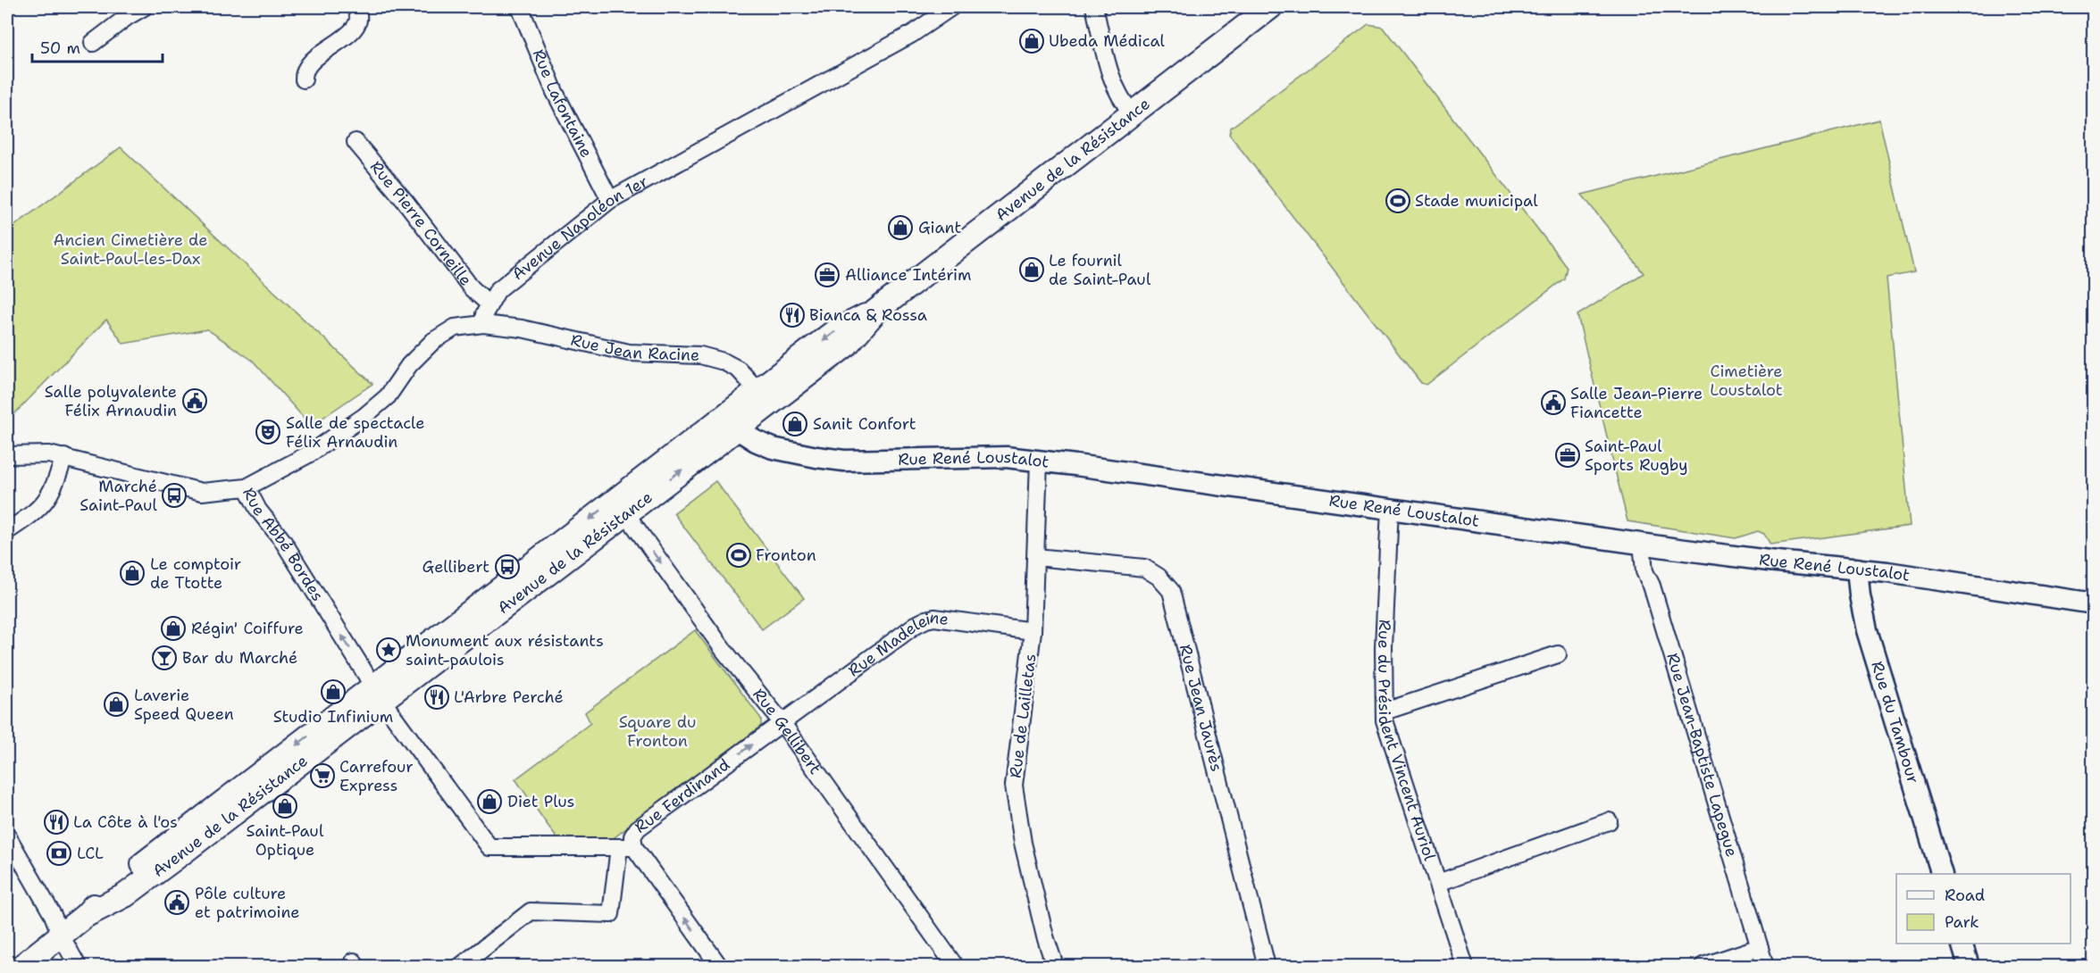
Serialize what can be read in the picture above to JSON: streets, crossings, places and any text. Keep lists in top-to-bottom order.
{
  "streets": {
    "main road": ["Avenue de la Résistance"],
    "street": [
      "Rue Lafontaine",
      "Rue Pierre Corneille",
      "Avenue Napoléon 1er",
      "Rue Jean Racine",
      "Rue René Loustalot",
      "Rue Abbé Bordes",
      "Rue Madeleine",
      "Rue Jean Jaurès",
      "Rue de Lailletas",
      "Rue du Tambour",
      "Rue Gellibert",
      "Rue du Président Vincent Auriol",
      "Rue Jean-Baptiste Lapegue",
      "Rue Ferdinand"
    ]
  },
  "crossings": [
    ["Rue Lafontaine", "Avenue Napoléon 1er"],
    ["Avenue de la Résistance", "Rue Jean Racine"],
    ["Avenue de la Résistance", "Rue René Loustalot"],
    ["Avenue de la Résistance", "Rue Abbé Bordes"],
    ["Avenue de la Résistance", "Rue Gellibert"],
    ["Rue Pierre Corneille", "Avenue Napoléon 1er"],
    ["Avenue Napoléon 1er", "Rue Jean Racine"],
    ["Rue René Loustalot", "Rue de Lailletas"],
    ["Rue René Loustalot", "Rue du Tambour"],
    ["Rue René Loustalot", "Rue du Président Vincent Auriol"],
    ["Rue René Loustalot", "Rue Jean-Baptiste Lapegue"],
    ["Rue Abbé Bordes", "Rue Ferdinand"],
    ["Rue Madeleine", "Rue de Lailletas"],
    ["Rue Madeleine", "Rue Gellibert"],
    ["Rue Madeleine", "Rue Ferdinand"],
    ["Rue Jean Jaurès", "Rue de Lailletas"],
    ["Rue Gellibert", "Rue Ferdinand"]
  ],
  "one_way": ["Rue Gellibert"],
  "parks": ["Ancien Cimetière de Saint-Paul-les-Dax", "Cimetière Loustalot", "Square du Fronton"],
  "places": {
    "shop": [
      "Ubeda Médical",
      "Giant",
      "Le fournil de Saint-Paul",
      "Sanit Confort",
      "Le comptoir de Ttotte",
      "Régin' Coiffure",
      "Studio Infinium",
      "Laverie Speed Queen",
      "Diet Plus",
      "Saint-Paul Optique"
    ],
    "sports": ["Stade municipal", "Fronton"],
    "office": ["Alliance Intérim", "Saint-Paul Sports Rugby"],
    "restaurant": ["Bianca & Rossa", "L'Arbre Perché", "La Côte à l'os"],
    "public building": ["Salle polyvalente Félix Arnaudin", "Salle Jean-Pierre Fiancette", "Pôle culture et patrimoine"],
    "theatre": ["Salle de spectacle Félix Arnaudin"],
    "bus stop": ["Marché Saint-Paul", "Gellibert"],
    "place": ["Monument aux résistants saint-paulois"],
    "bar": ["Bar du Marché"],
    "supermarket": ["Carrefour Express"],
    "bank": ["LCL"]
  },
  "legend": ["Road", "Park"],
  "scale_bar": "50 m"
}
